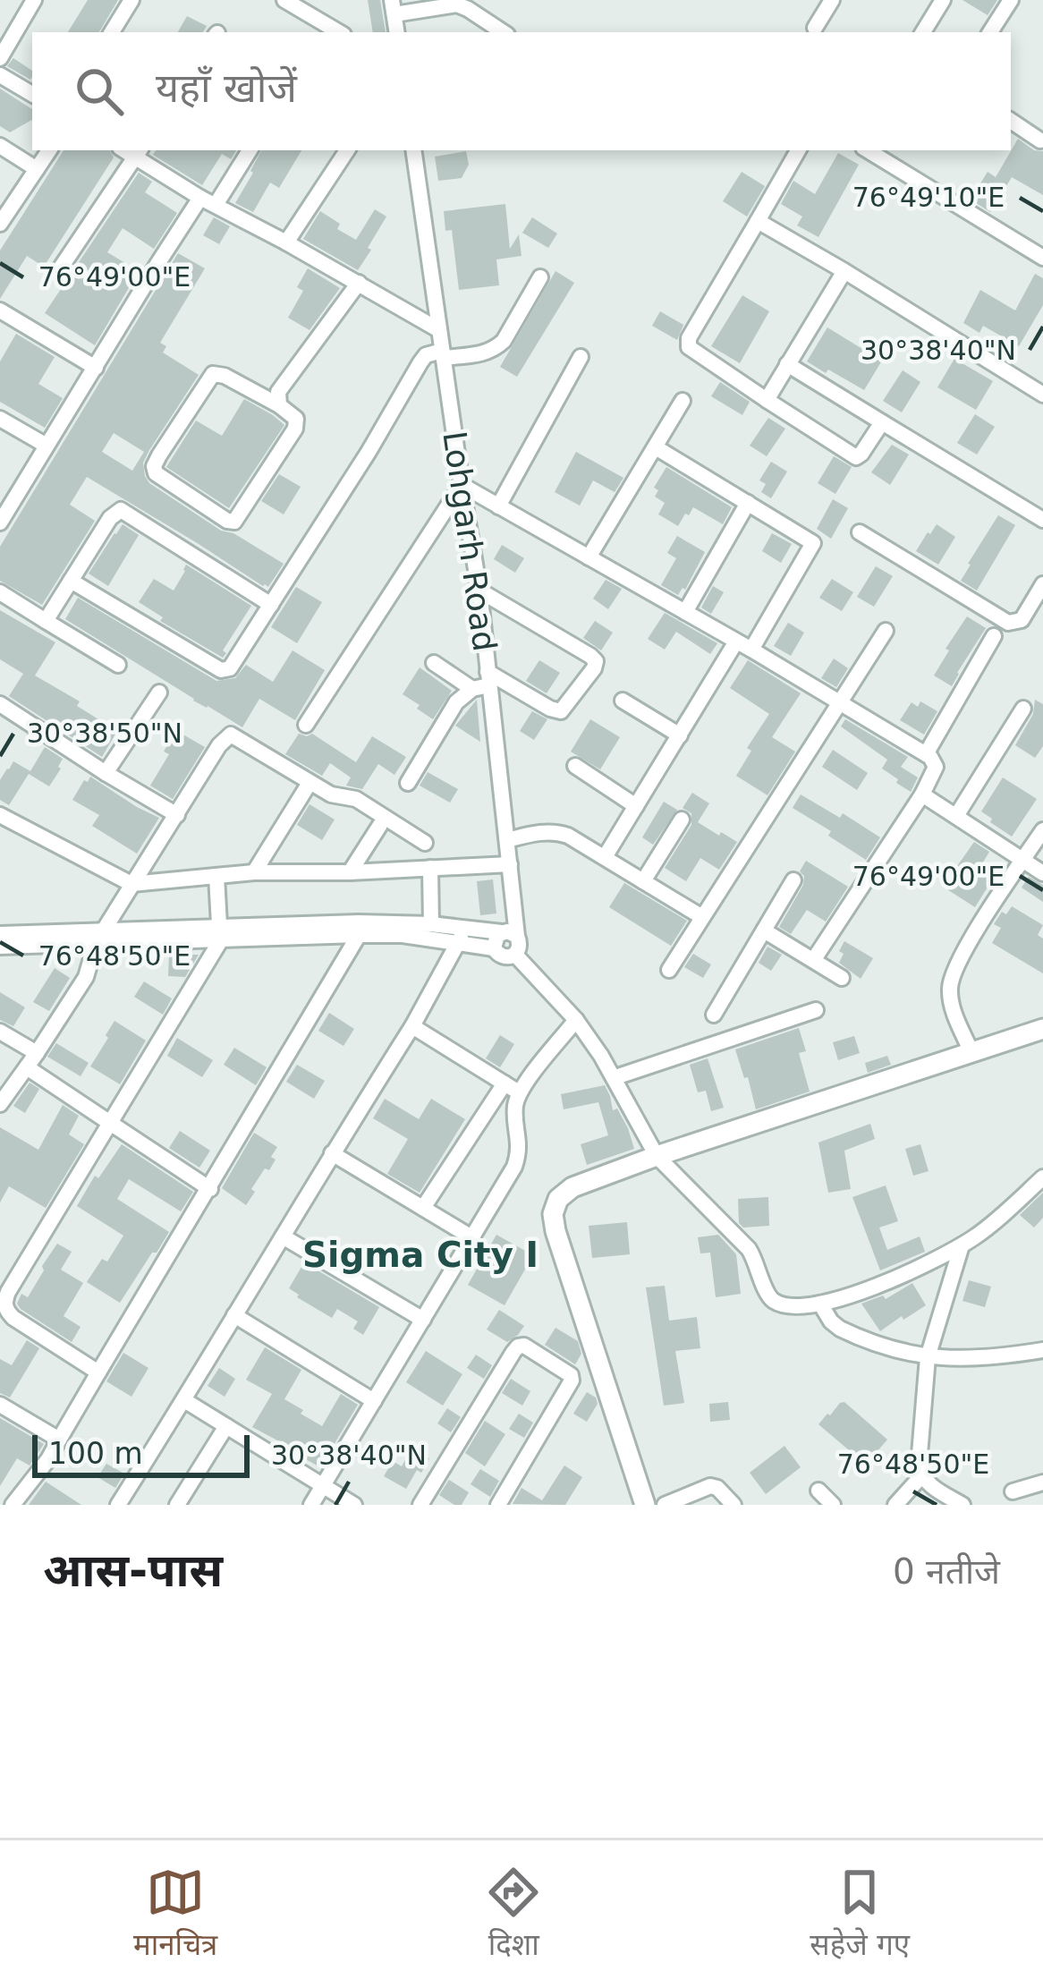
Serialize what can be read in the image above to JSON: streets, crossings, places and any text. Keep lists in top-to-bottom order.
{
  "streets": {
    "street": ["Lohgarh Road"]
  },
  "districts": ["Sigma City I"],
  "scale_bar": "100 m",
  "page": {
    "search": "यहाँ खोजें",
    "scale": "100 m",
    "heading": ["आस-पास", "0 नतीजे"],
    "nav": ["मानचित्र", "दिशा", "सहेजे गए"]
  },
  "coordinates": [
    "76°49'10\"E",
    "76°49'00\"E",
    "30°38'40\"N",
    "30°38'50\"N",
    "76°48'50\"E"
  ]
}
